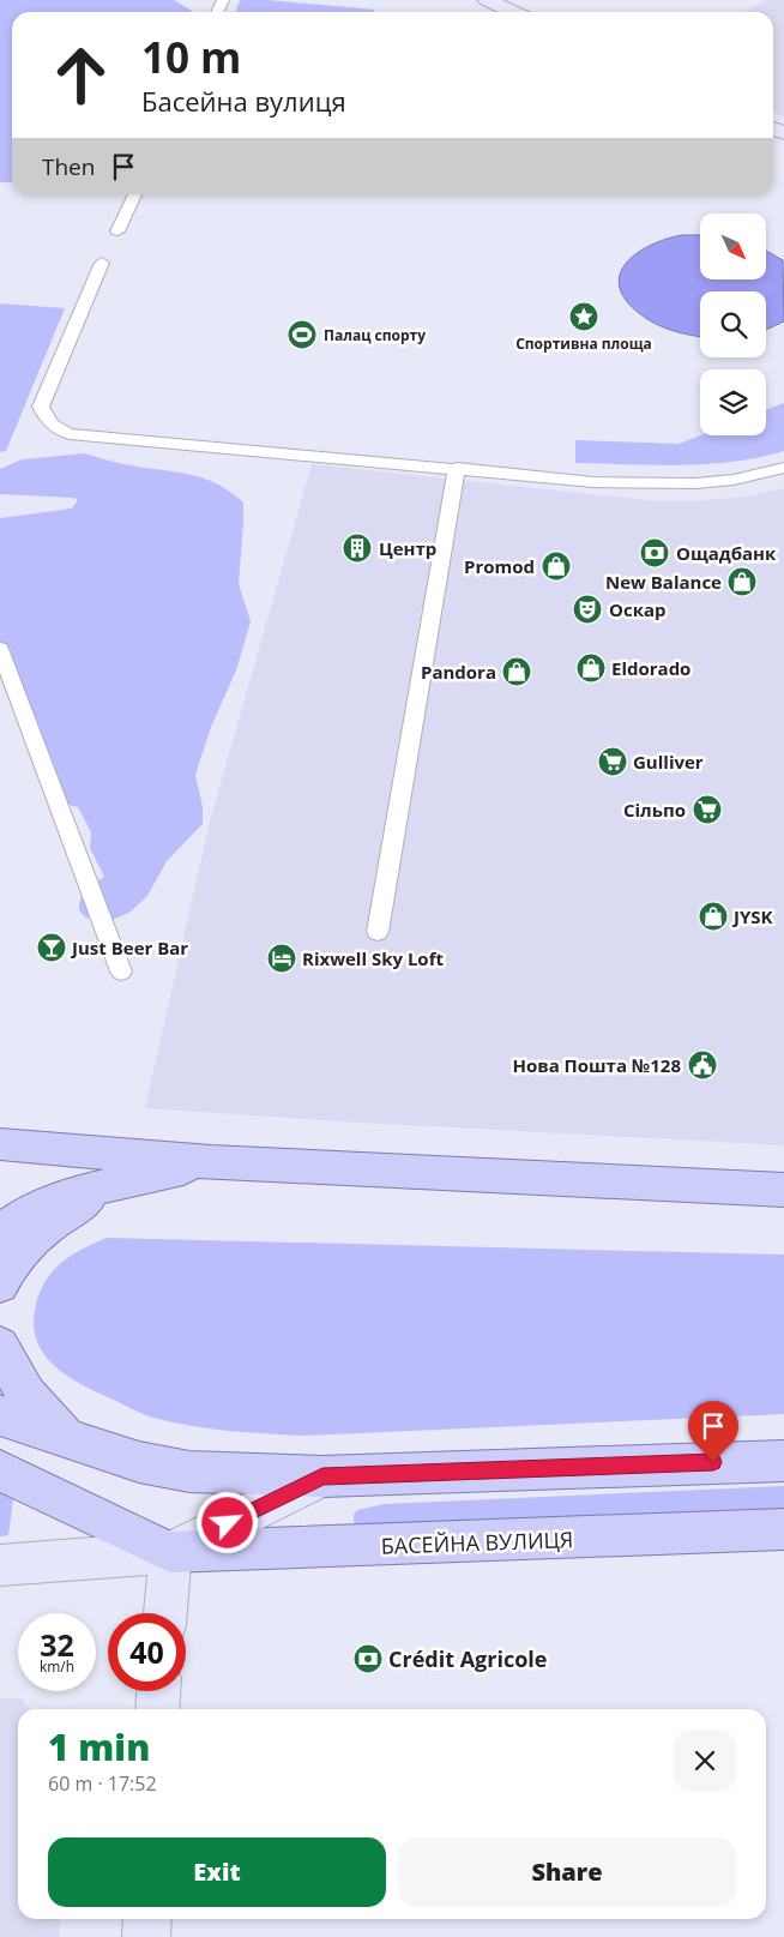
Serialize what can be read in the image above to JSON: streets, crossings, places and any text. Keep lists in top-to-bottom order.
{
  "streets": {
    "main road": ["БАСЕЙНА ВУЛИЦЯ"]
  },
  "places": {
    "place": ["Спортивна площа"],
    "sports": ["Палац спорту"],
    "building": ["Центр"],
    "bank": ["Ощадбанк", "Crédit Agricole"],
    "shop": [
      "Promod",
      "New Balance",
      "Eldorado",
      "Pandora",
      "JYSK"
    ],
    "theatre": ["Оскар"],
    "supermarket": ["Gulliver", "Сільпо"],
    "bar": ["Just Beer Bar"],
    "hotel": ["Rixwell Sky Loft"],
    "public building": ["Нова Пошта №128"]
  },
  "north": "bottom right",
  "page": {
    "turn": ["10 m", "Басейна вулиця"],
    "then": "Then",
    "speed": "32 km/h",
    "limit": "40",
    "heading": ["1 min", "60 m · 17:52"],
    "buttons": ["Exit", "Share"]
  }
}
